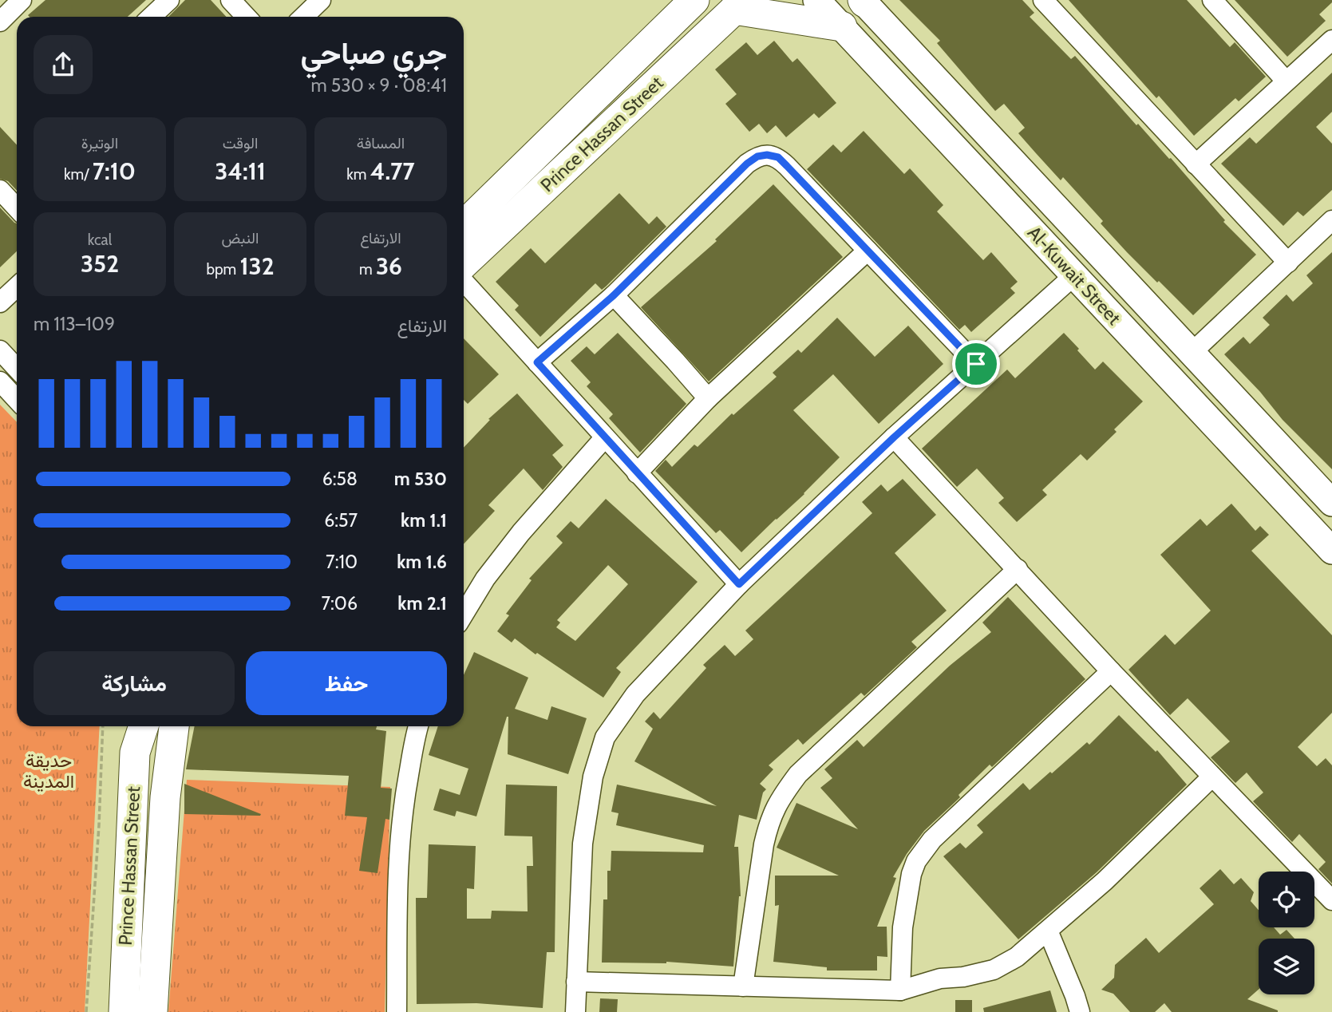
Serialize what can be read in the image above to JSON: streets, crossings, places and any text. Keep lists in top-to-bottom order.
{
  "streets": {
    "main road": ["Prince Hassan Street", "Al-Kuwait Street"]
  },
  "parks": ["حديقة المدينة"],
  "page": {
    "heading": ["جري صباحي", "08:41 · 9 × 530 m"],
    "stats": [
      ["المسافة", "4.77 km"],
      ["الوقت", "34:11"],
      ["الوتيرة", "7:10 /km"],
      ["الارتفاع", "36 m"],
      ["النبض", "132 bpm"],
      ["kcal", "352"]
    ],
    "chart": ["الارتفاع", "109–113 m"],
    "list": [
      {
        "name": "530 m",
        "note": "6:58"
      },
      {
        "name": "1.1 km",
        "note": "6:57"
      },
      {
        "name": "1.6 km",
        "note": "7:10"
      },
      {
        "name": "2.1 km",
        "note": "7:06"
      }
    ],
    "buttons": ["حفظ", "مشاركة"]
  }
}
